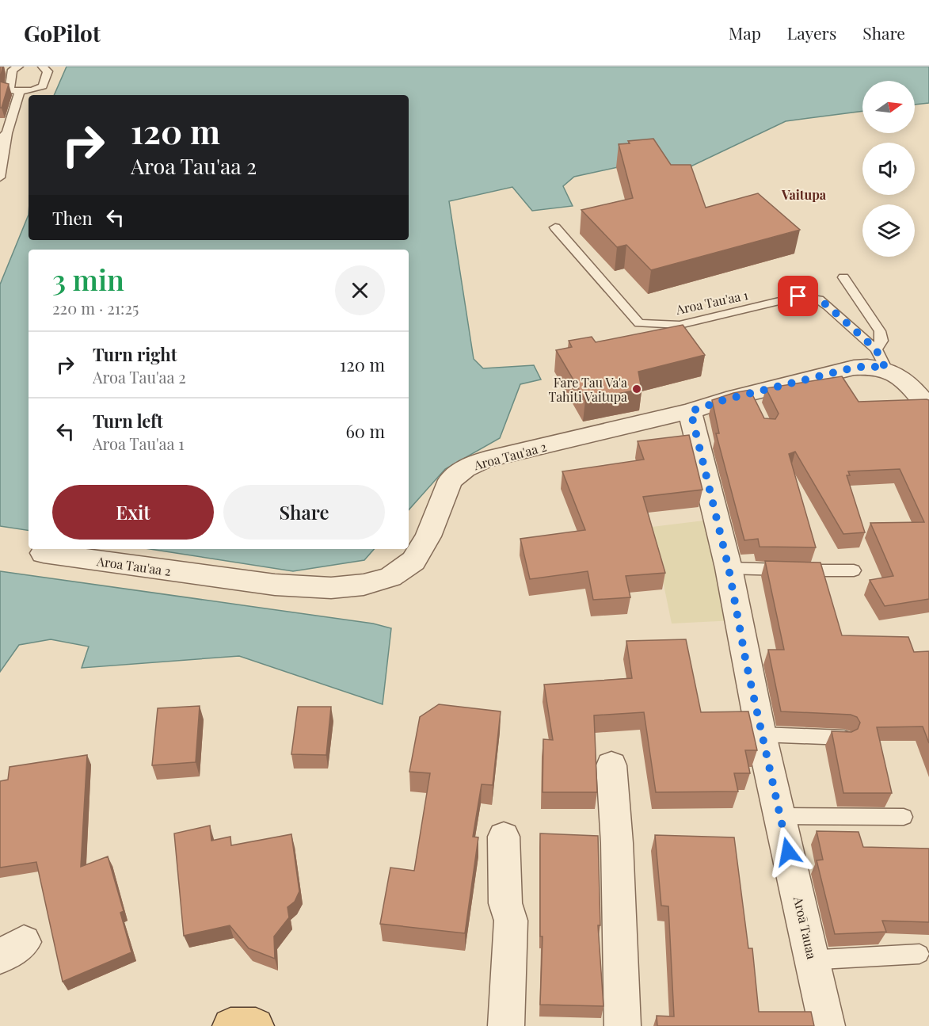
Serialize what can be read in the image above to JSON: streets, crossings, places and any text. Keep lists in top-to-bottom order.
{
  "streets": {
    "street": ["Aroa Tau'aa 2", "Aroā Tauaa"],
    "lane": ["Aroa Tau'aa 1"]
  },
  "crossings": [
    ["Aroa Tau'aa 1", "Aroa Tau'aa 2"],
    ["Aroa Tau'aa 2", "Aroā Tauaa"]
  ],
  "districts": ["Vaitupa"],
  "places": ["Fare Tau Va'a Tahiti Vaitupa"],
  "north": "right",
  "page": {
    "header": "GoPilot",
    "nav": ["Map", "Layers", "Share"],
    "turn": ["120 m", "Aroa Tau'aa 2"],
    "then": "Then",
    "heading": ["3 min", "220 m · 21:25"],
    "list": [
      {
        "name": "Turn right",
        "note": "Aroa Tau'aa 2",
        "value": "120 m"
      },
      {
        "name": "Turn left",
        "note": "Aroa Tau'aa 1",
        "value": "60 m"
      }
    ],
    "buttons": ["Exit", "Share"]
  }
}
